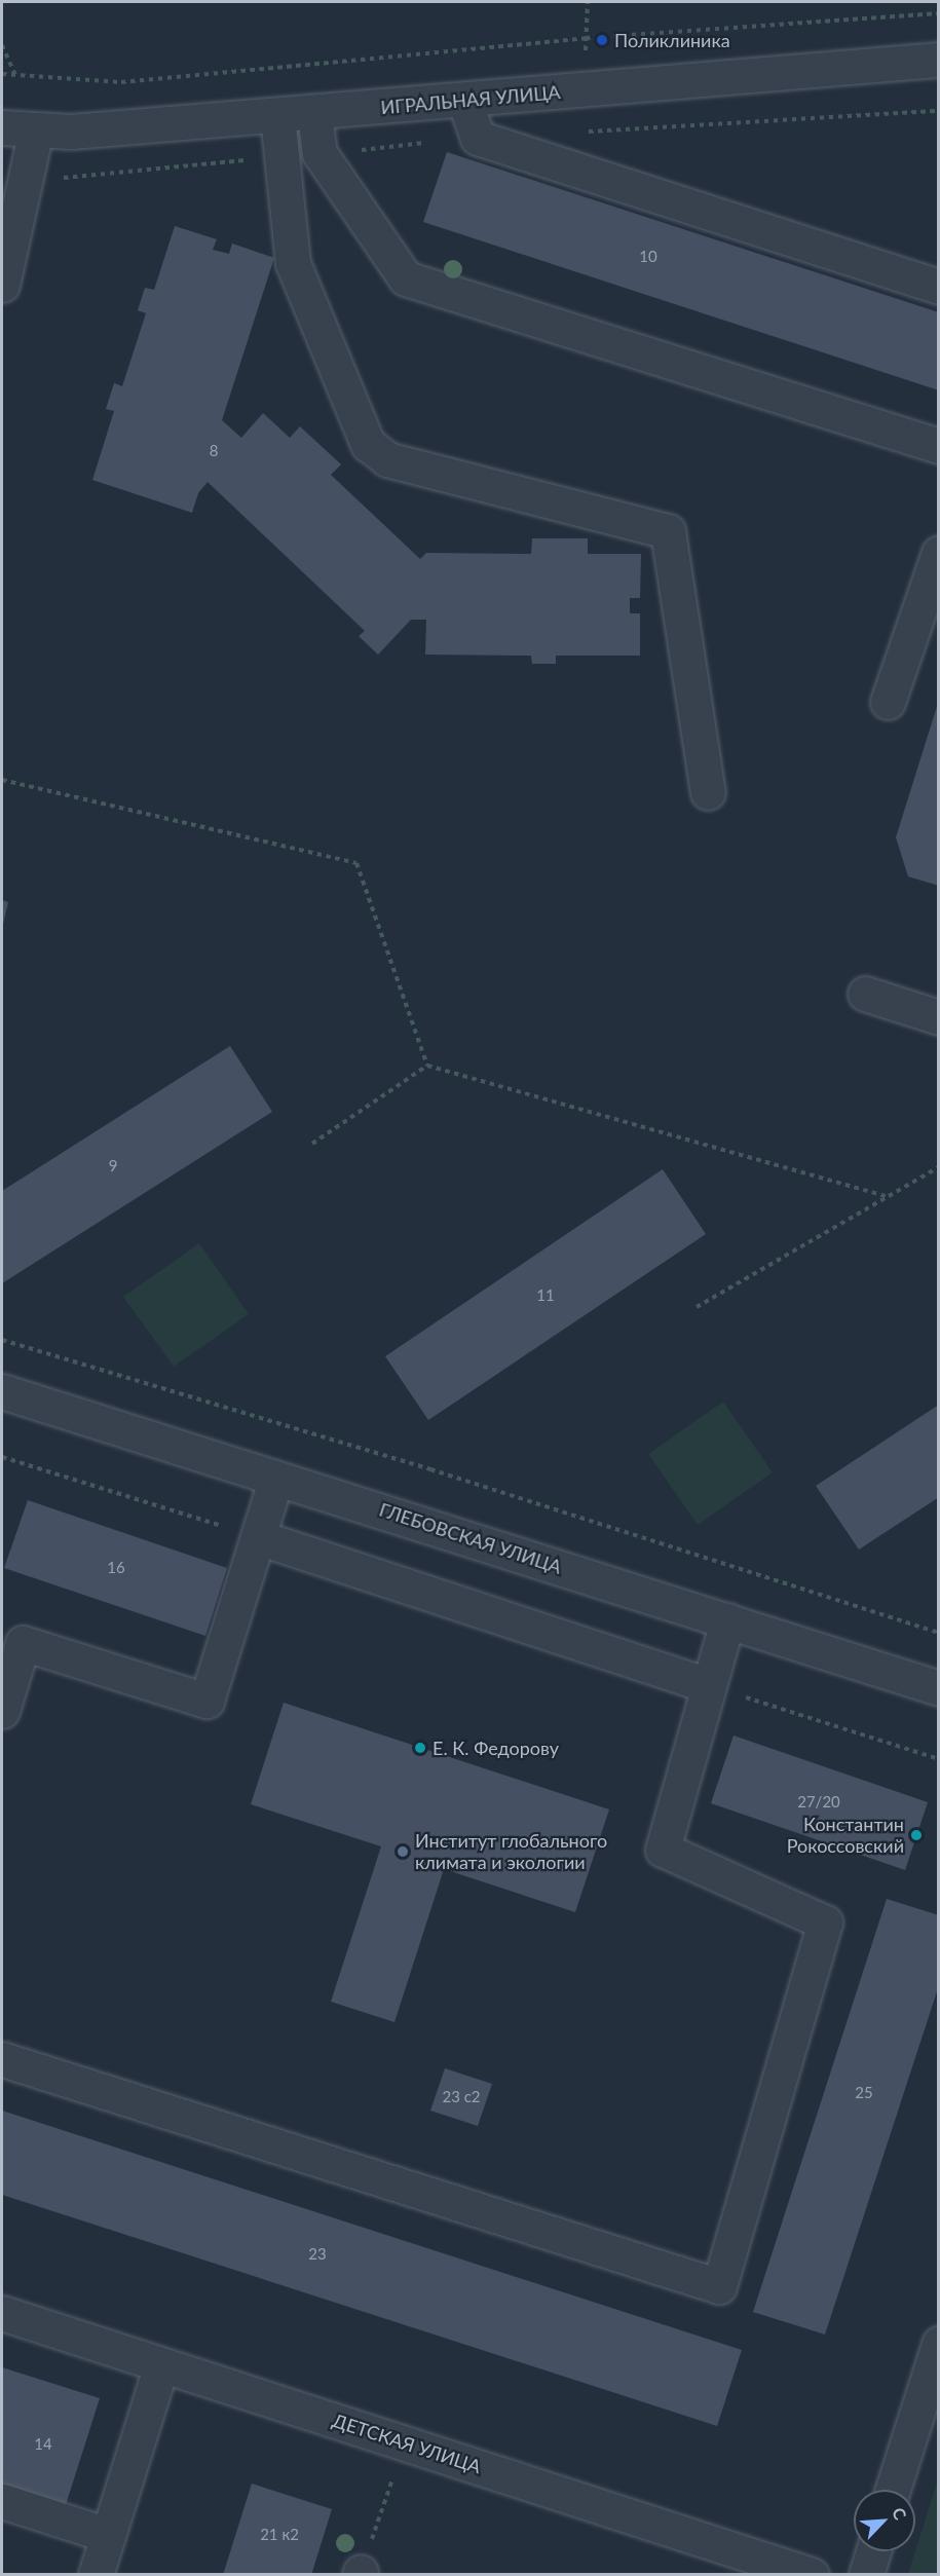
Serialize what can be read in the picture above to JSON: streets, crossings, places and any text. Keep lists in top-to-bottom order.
{
  "streets": {
    "street": ["ИГРАЛЬНАЯ УЛИЦА", "ГЛЕБОВСКАЯ УЛИЦА", "ДЕТСКАЯ УЛИЦА"]
  },
  "places": [
    "Поликлиника",
    "Е. К. Федорову",
    "Константин Рокоссовский",
    "Институт глобального климата и экологии"
  ],
  "house_numbers": [
    "10",
    "8",
    "9",
    "11",
    "16",
    "27/20",
    "25",
    "23 с2",
    "23",
    "14",
    "21 к2"
  ],
  "north": "top right"
}
